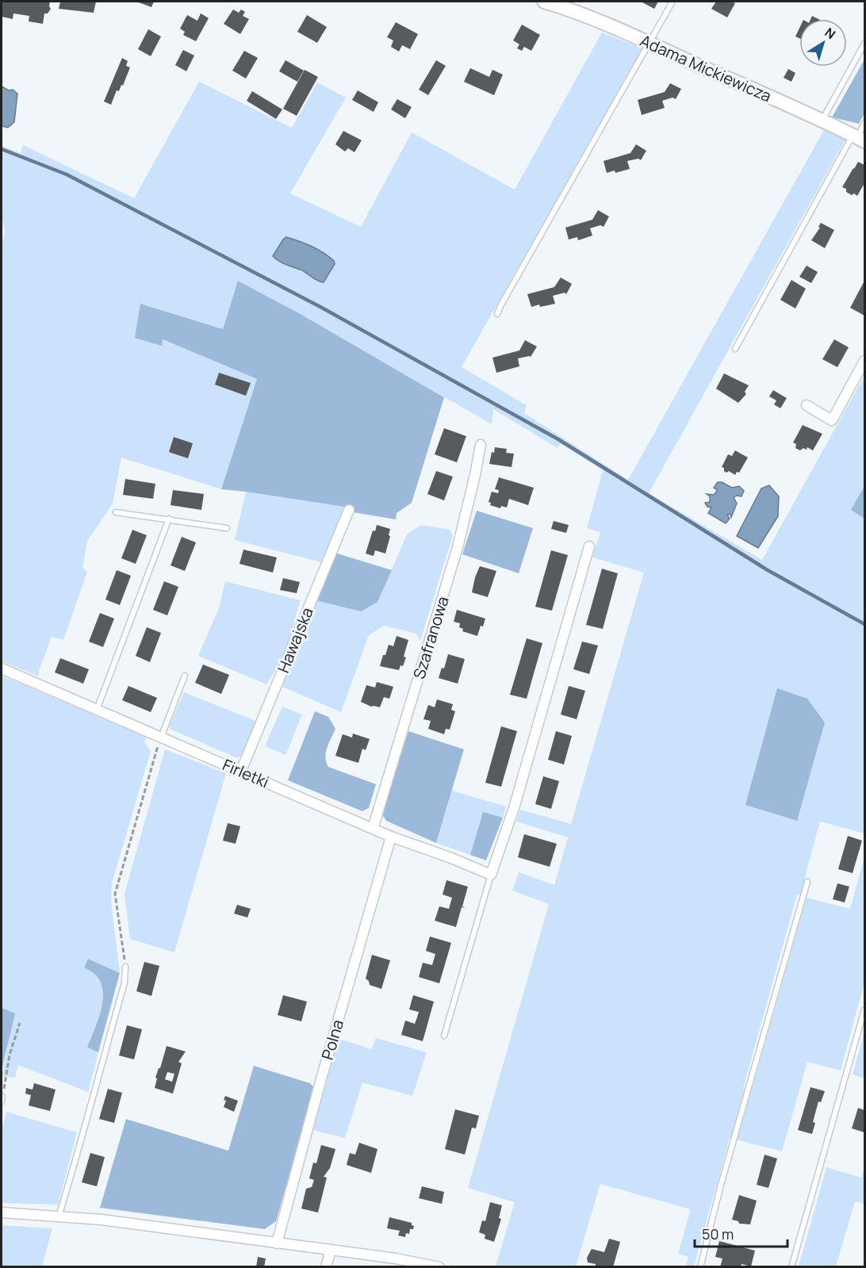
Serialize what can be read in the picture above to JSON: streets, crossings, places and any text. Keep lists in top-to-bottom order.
{
  "streets": {
    "street": [
      "Adama Mickiewicza",
      "Szafranowa",
      "Hawajska",
      "Firletki",
      "Polna"
    ]
  },
  "crossings": [
    ["Szafranowa", "Firletki"],
    ["Hawajska", "Firletki"],
    ["Firletki", "Polna"]
  ],
  "scale_bar": "50 m",
  "north": "top right"
}
